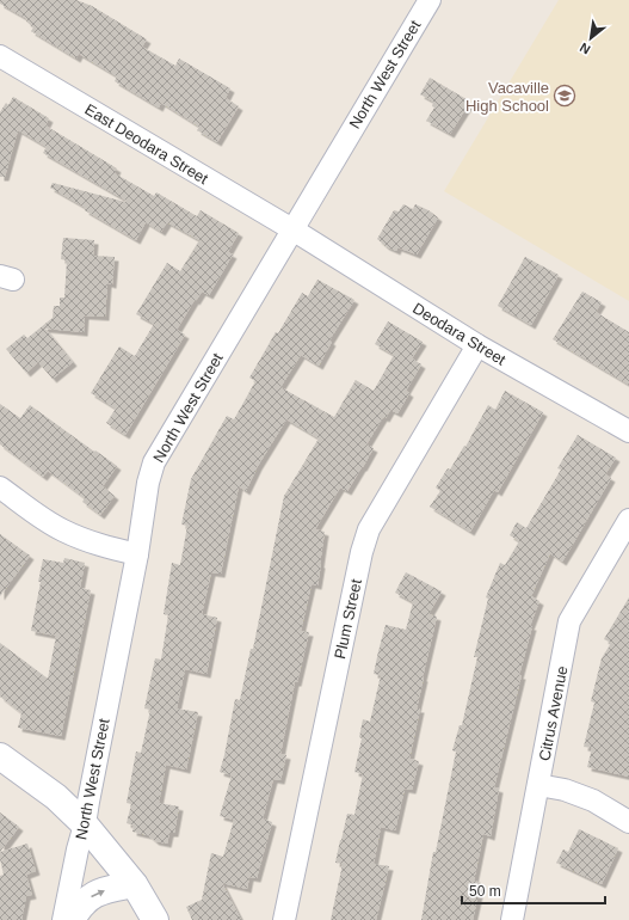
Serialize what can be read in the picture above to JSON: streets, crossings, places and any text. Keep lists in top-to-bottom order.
{
  "streets": {
    "street": [
      "North West Street",
      "East Deodara Street",
      "Deodara Street",
      "Plum Street",
      "Citrus Avenue"
    ]
  },
  "crossings": [
    ["North West Street", "East Deodara Street"],
    ["North West Street", "Deodara Street"],
    ["East Deodara Street", "Deodara Street"],
    ["Deodara Street", "Plum Street"]
  ],
  "places": {
    "school or university": ["Vacaville High School"]
  },
  "scale_bar": "50 m",
  "north": "bottom left"
}
